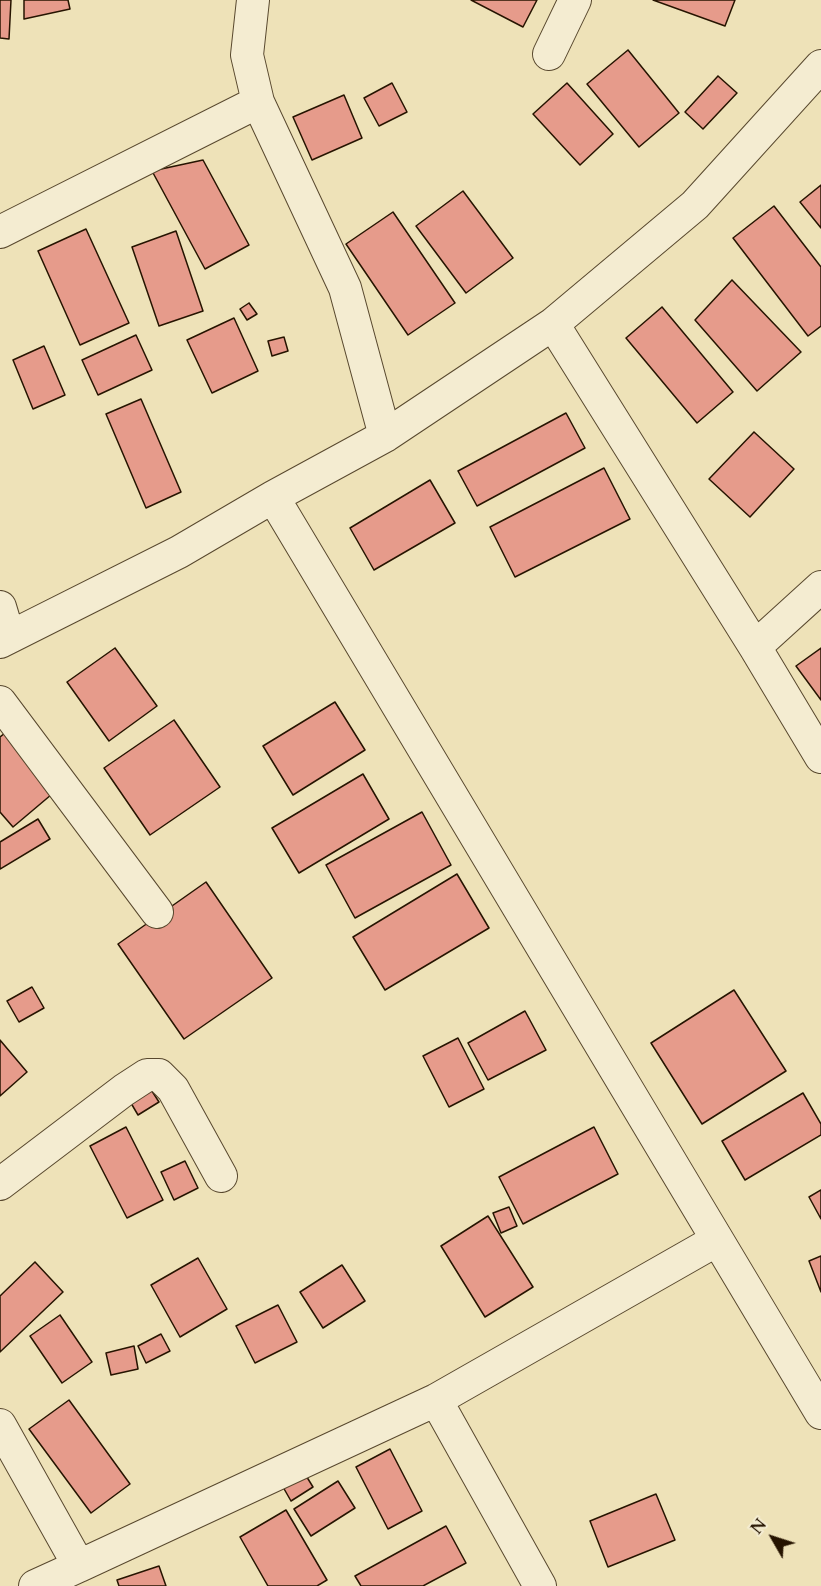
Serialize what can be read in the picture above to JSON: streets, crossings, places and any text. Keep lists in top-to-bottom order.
{
  "north": "top left"
}
